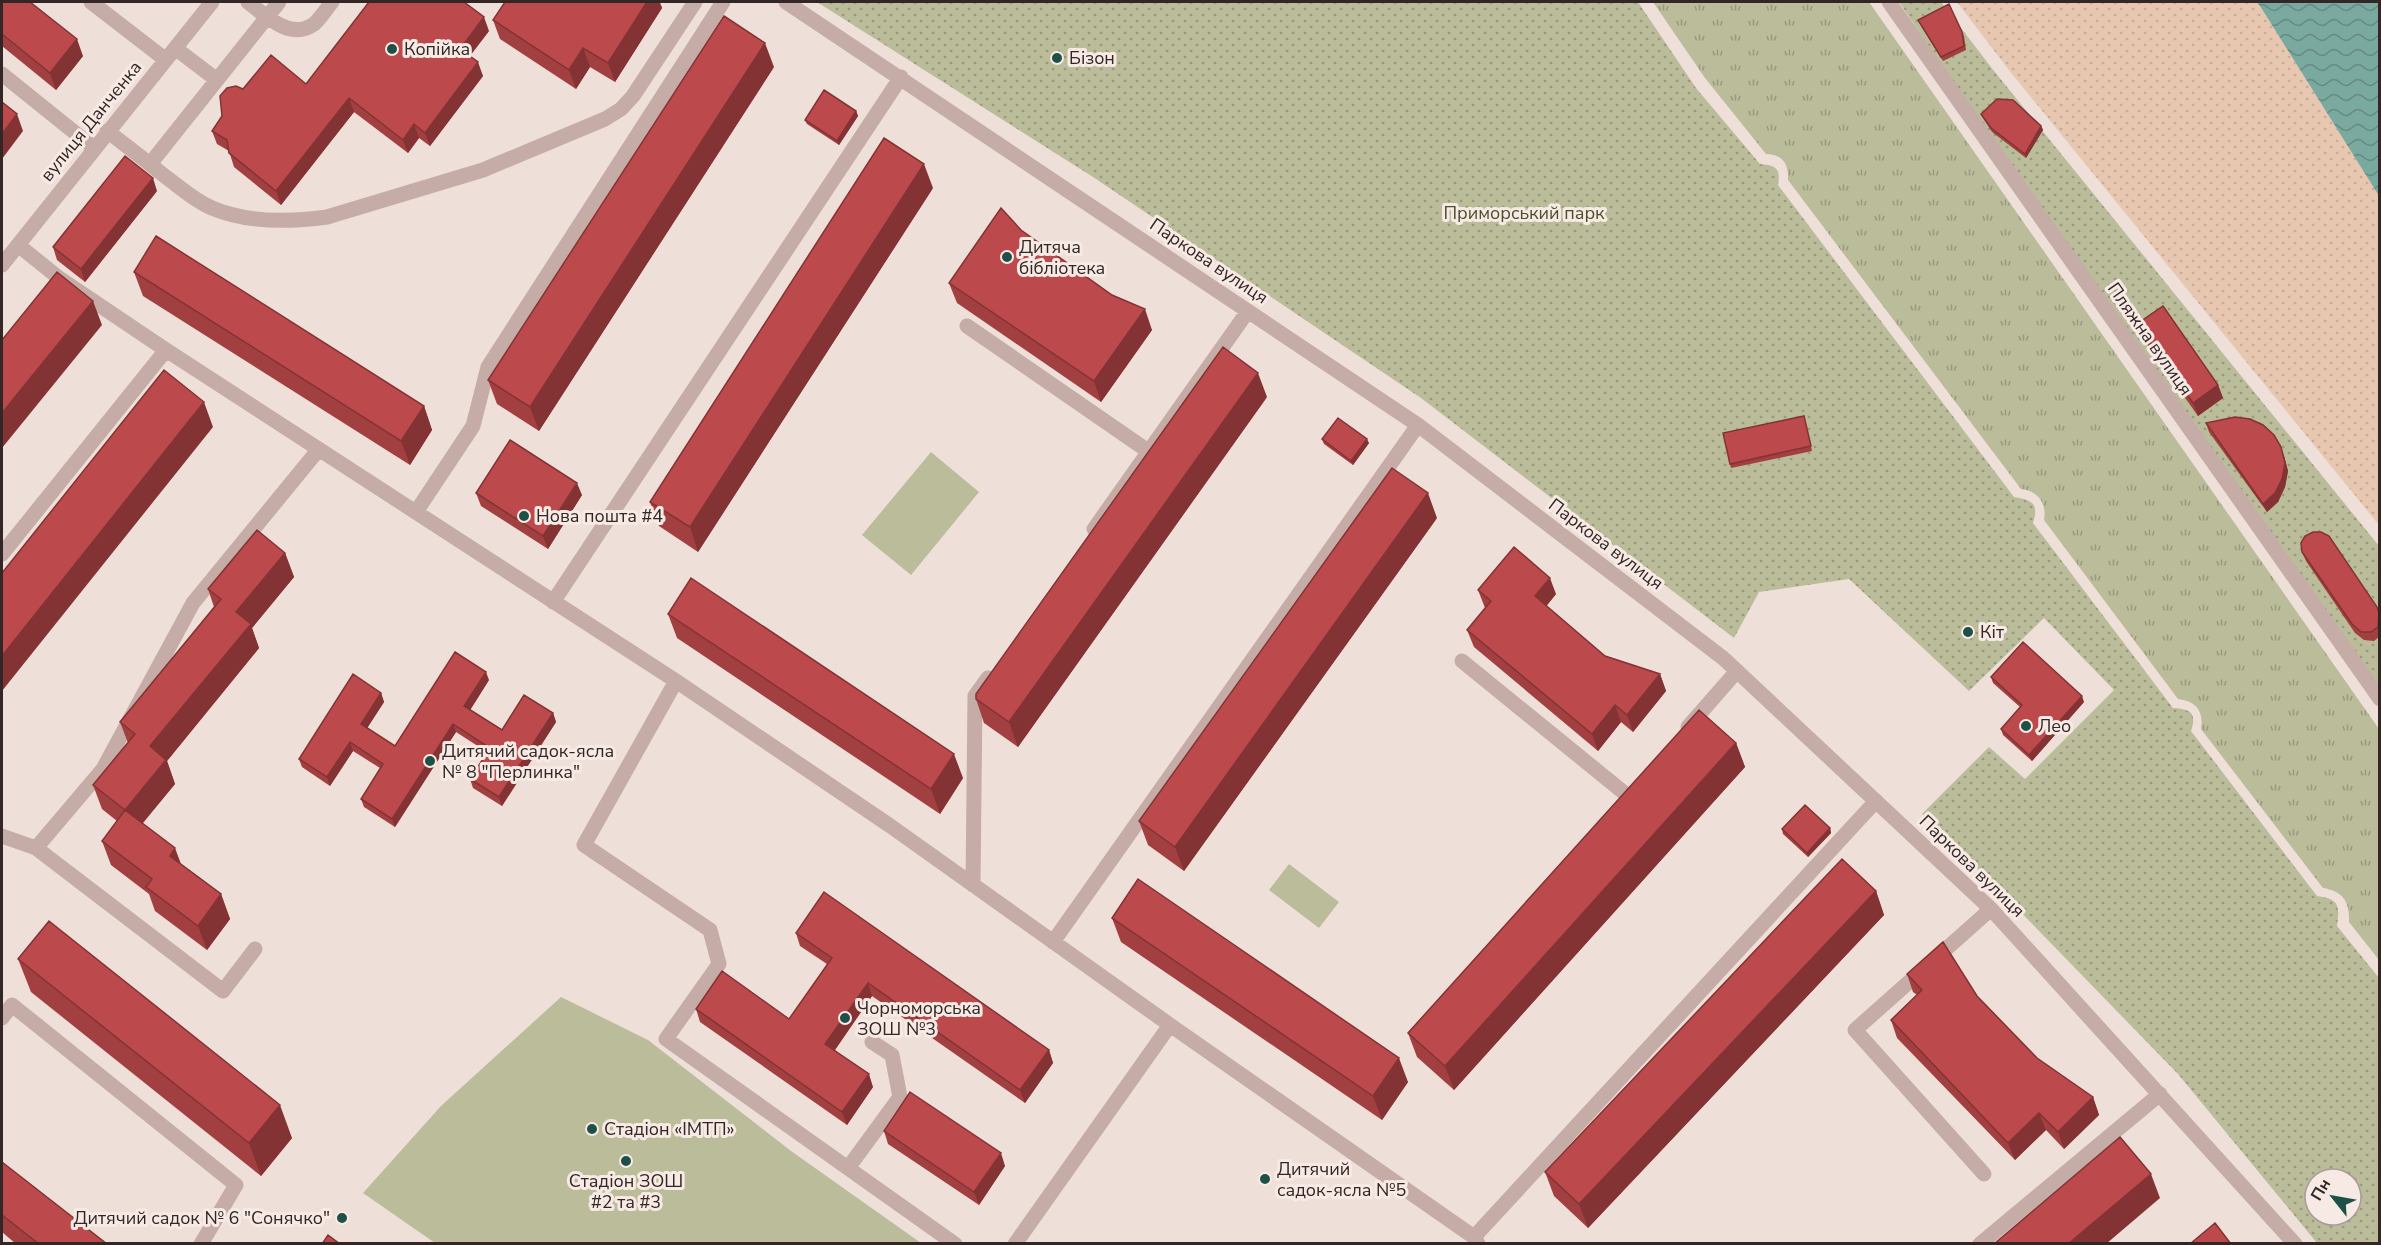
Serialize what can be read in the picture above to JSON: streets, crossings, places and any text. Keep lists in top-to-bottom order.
{
  "streets": {
    "street": ["вулиця Данченка", "Паркова вулиця", "Пляжна вулиця"]
  },
  "parks": ["Приморський парк"],
  "places": [
    "Копійка",
    "Бізон",
    "Дитяча бібліотека",
    "Нова пошта #4",
    "Кіт",
    "Лео",
    "Дитячий садок-ясла № 8 \"Перлинка\"",
    "Чорноморська ЗОШ №3",
    "Стадіон «ІМТП»",
    "Стадіон ЗОШ #2 та #3",
    "Дитячий садок-ясла №5",
    "Дитячий садок № 6 \"Сонячко\""
  ],
  "north": "top left"
}
